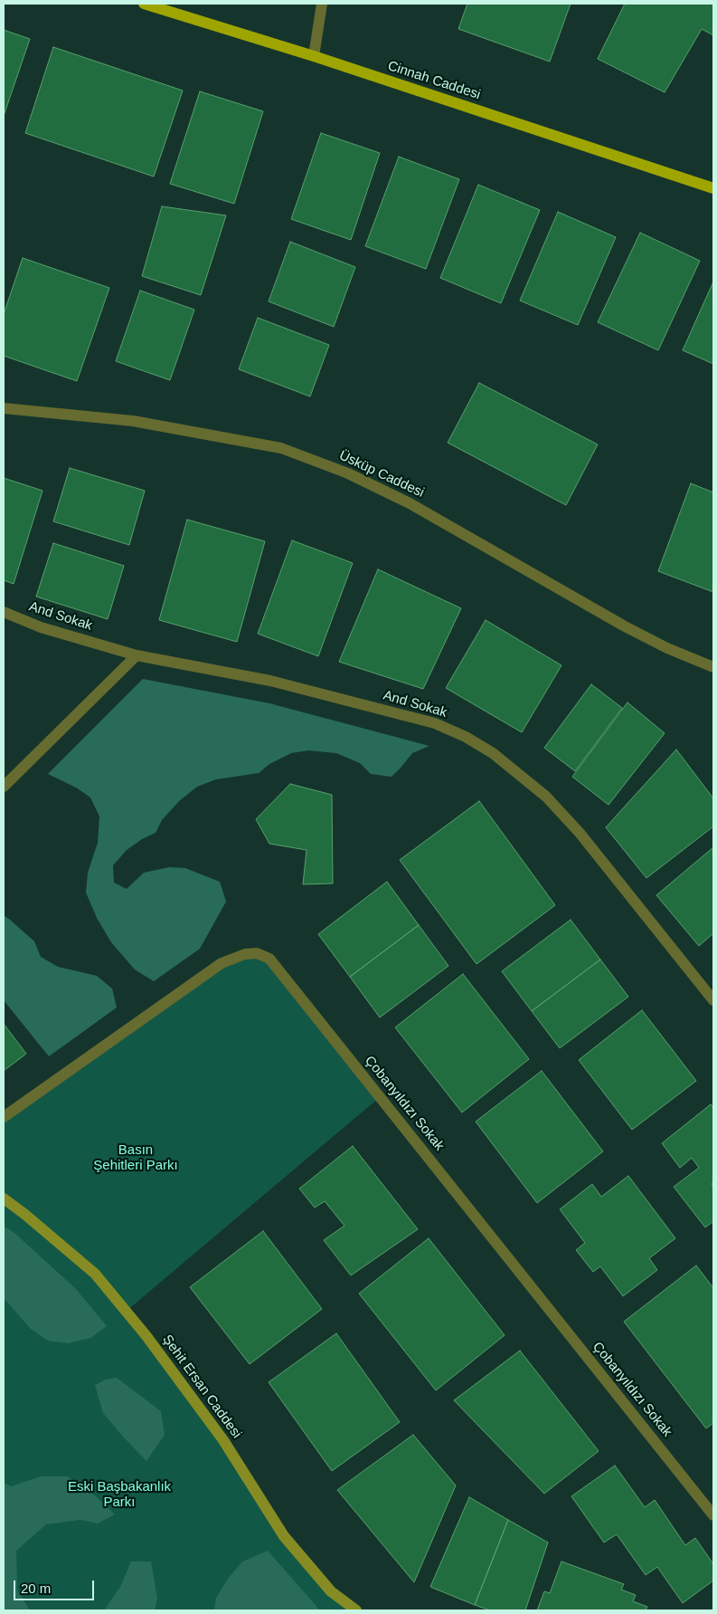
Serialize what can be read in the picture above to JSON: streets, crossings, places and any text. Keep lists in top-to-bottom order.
{
  "streets": {
    "main road": ["Cinnah Caddesi", "Şehit Ersan Caddesi"],
    "street": ["Üsküp Caddesi", "And Sokak", "Çobanyıldızı Sokak"]
  },
  "parks": ["Basın Şehitleri Parkı", "Eski Başbakanlık Parkı"],
  "scale_bar": "20 m"
}
